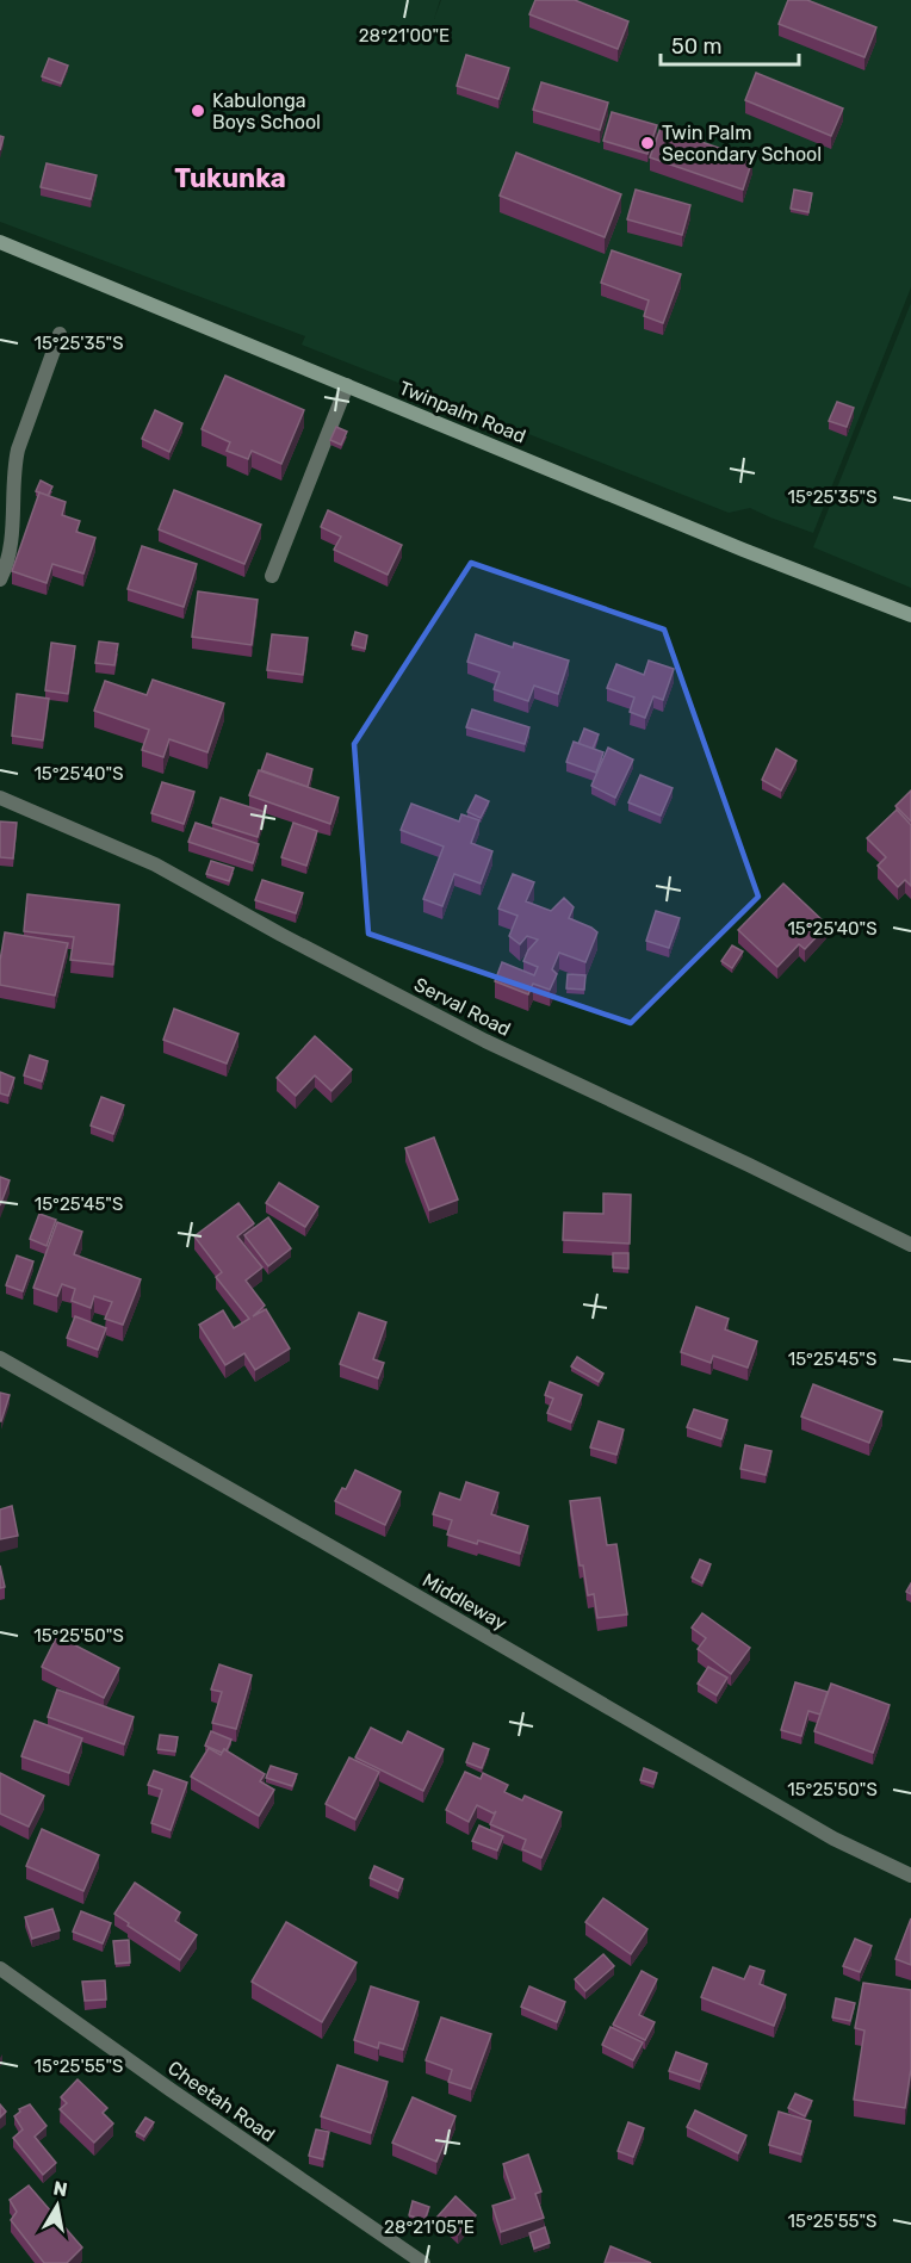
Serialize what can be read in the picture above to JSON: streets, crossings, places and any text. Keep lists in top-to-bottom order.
{
  "streets": {
    "main road": ["Twinpalm Road"],
    "street": ["Serval Road", "Middleway", "Cheetah Road"]
  },
  "districts": ["Tukunka"],
  "places": ["Kabulonga Boys School", "Twin Palm Secondary School"],
  "scale_bar": "50 m",
  "north": "top",
  "coordinates": [
    "28°21'00\"E",
    "15°25'35\"S",
    "15°25'40\"S",
    "15°25'45\"S",
    "15°25'50\"S",
    "15°25'55\"S",
    "28°21'05\"E"
  ]
}
